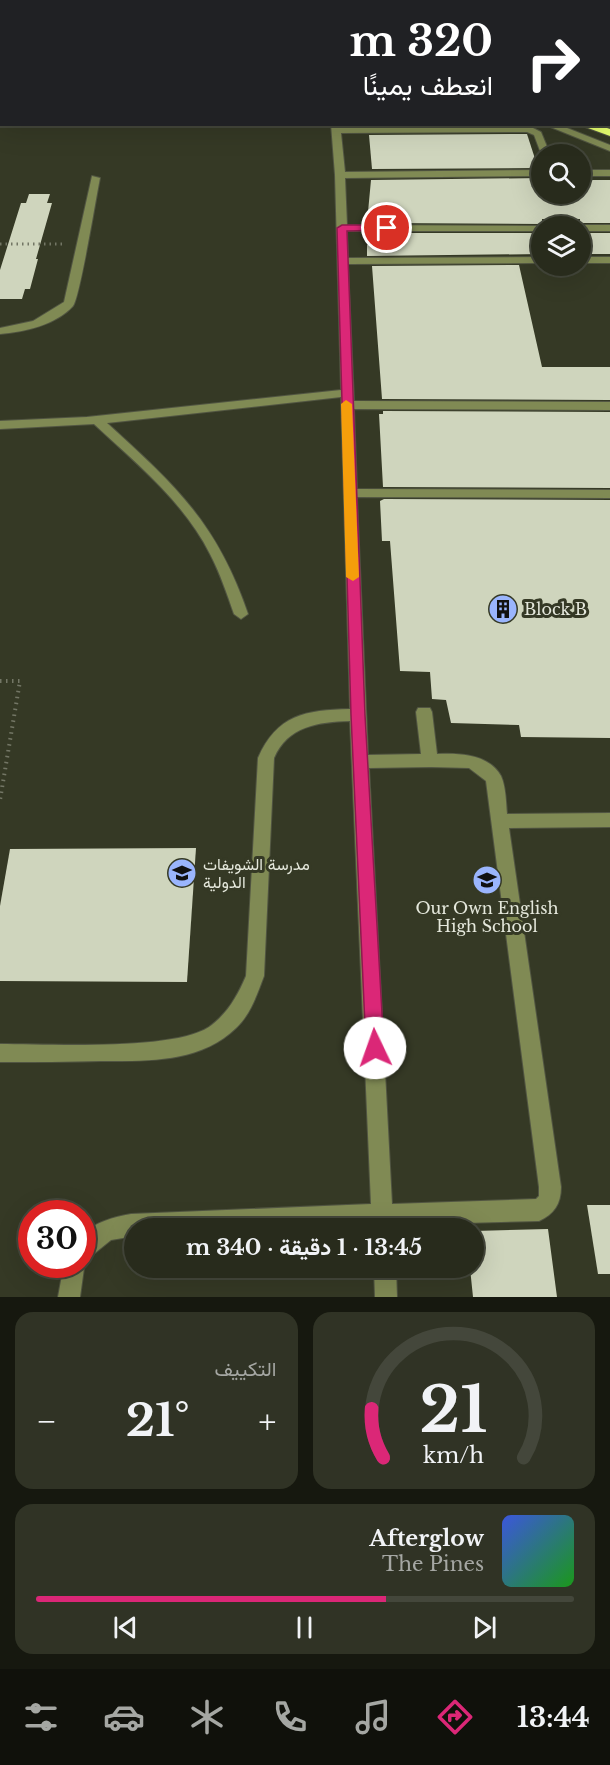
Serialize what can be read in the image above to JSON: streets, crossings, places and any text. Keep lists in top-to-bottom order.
{
  "places": {
    "building": ["Block B"],
    "school or university": ["مدرسة الشويفات الدولية", "Our Own English High School"]
  },
  "page": {
    "turn": ["320 m", "انعطف يمينًا"],
    "limit": "30",
    "trip": "13:45 · 1 دقيقة · 340 m",
    "tile": "التكييف",
    "heat": ["−", "21°", "+"],
    "song": ["Afterglow", "The Pines"],
    "tabs": "13:44",
    "gauge": ["21", "km/h"]
  }
}
